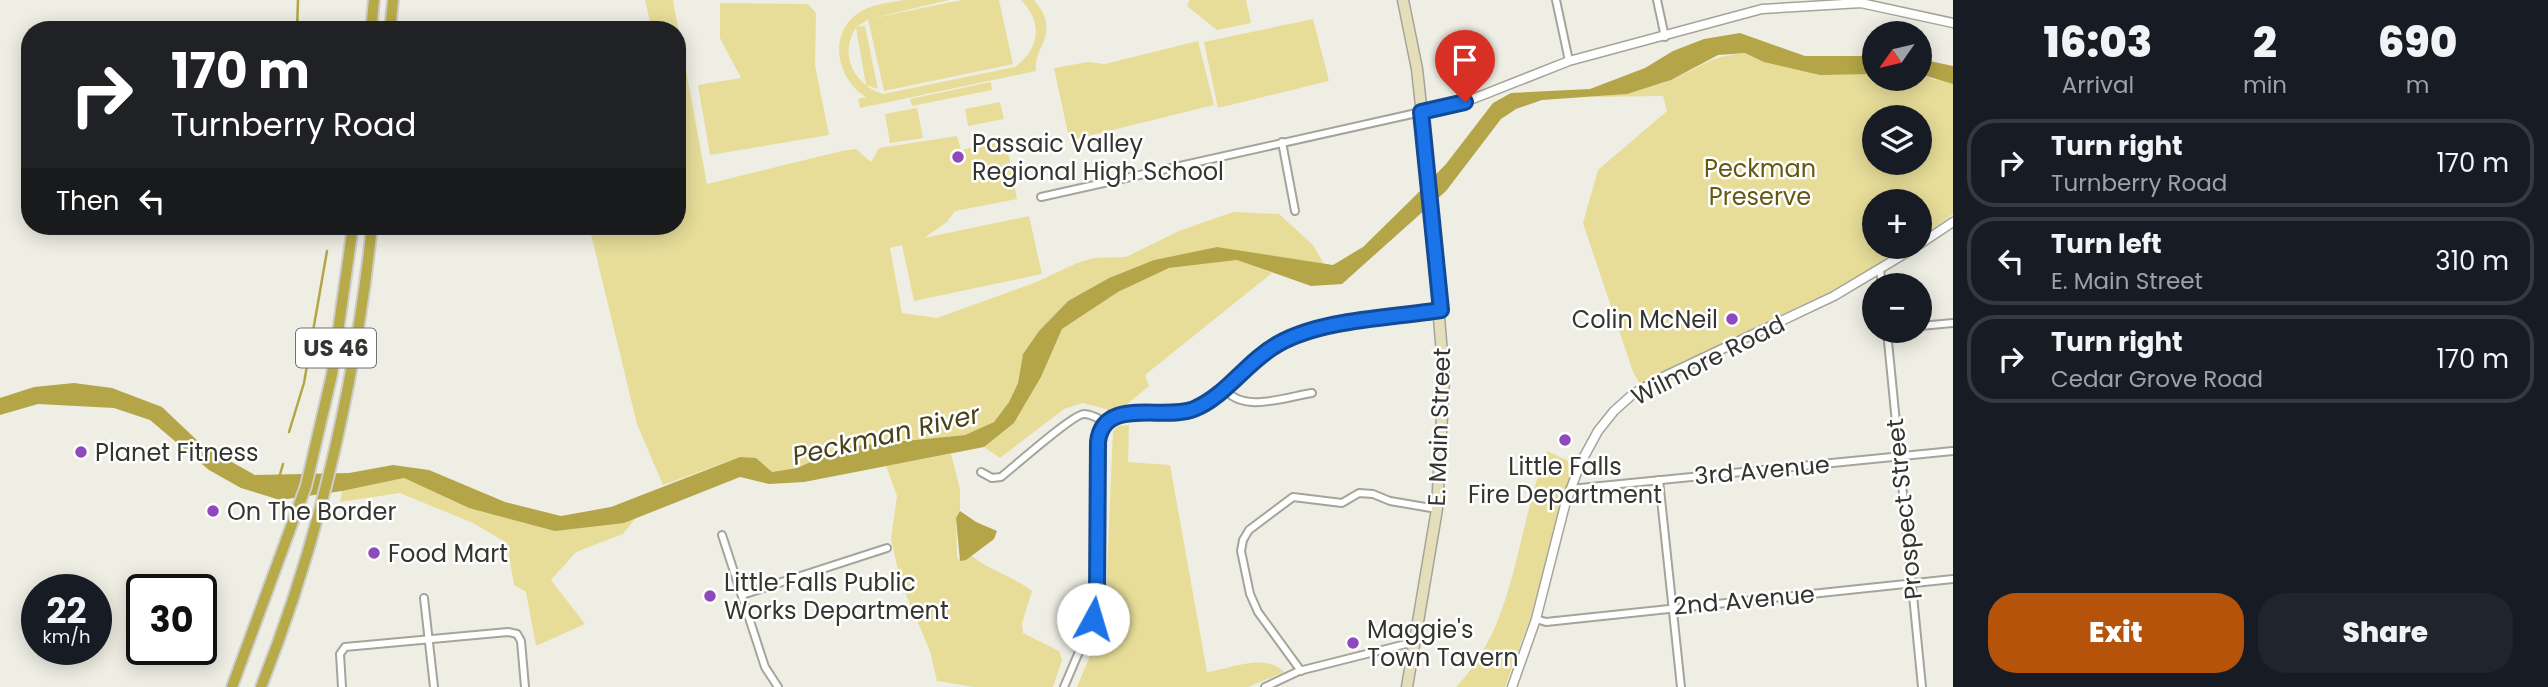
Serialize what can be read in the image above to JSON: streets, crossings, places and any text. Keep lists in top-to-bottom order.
{
  "streets": {
    "highway": ["US 46"],
    "main road": ["E. Main Street"],
    "street": [
      "Wilmore Road",
      "3rd Avenue",
      "Prospect Street",
      "2nd Avenue"
    ]
  },
  "crossings": [
    ["Wilmore Road", "3rd Avenue"],
    ["Wilmore Road", "2nd Avenue"],
    ["3rd Avenue", "Prospect Street"],
    ["Prospect Street", "2nd Avenue"]
  ],
  "water": ["Peckman River"],
  "parks": ["Peckman Preserve"],
  "places": [
    "Passaic Valley Regional High School",
    "Colin McNeil",
    "Little Falls Fire Department",
    "Planet Fitness",
    "On The Border",
    "Food Mart",
    "Little Falls Public Works Department",
    "Maggie's Town Tavern"
  ],
  "north": "bottom left",
  "page": {
    "eta": [
      "16:03",
      "Arrival",
      "2",
      "min",
      "690",
      "m"
    ],
    "map_buttons": ["+", "−"],
    "turn": ["170 m", "Turnberry Road"],
    "list": [
      {
        "name": "Turn right",
        "note": "Turnberry Road",
        "value": "170 m"
      },
      {
        "name": "Turn left",
        "note": "E. Main Street",
        "value": "310 m"
      },
      {
        "name": "Turn right",
        "note": "Cedar Grove Road",
        "value": "170 m"
      }
    ],
    "then": "Then",
    "speed": "22 km/h",
    "limit": "30",
    "buttons": ["Exit", "Share"]
  }
}
